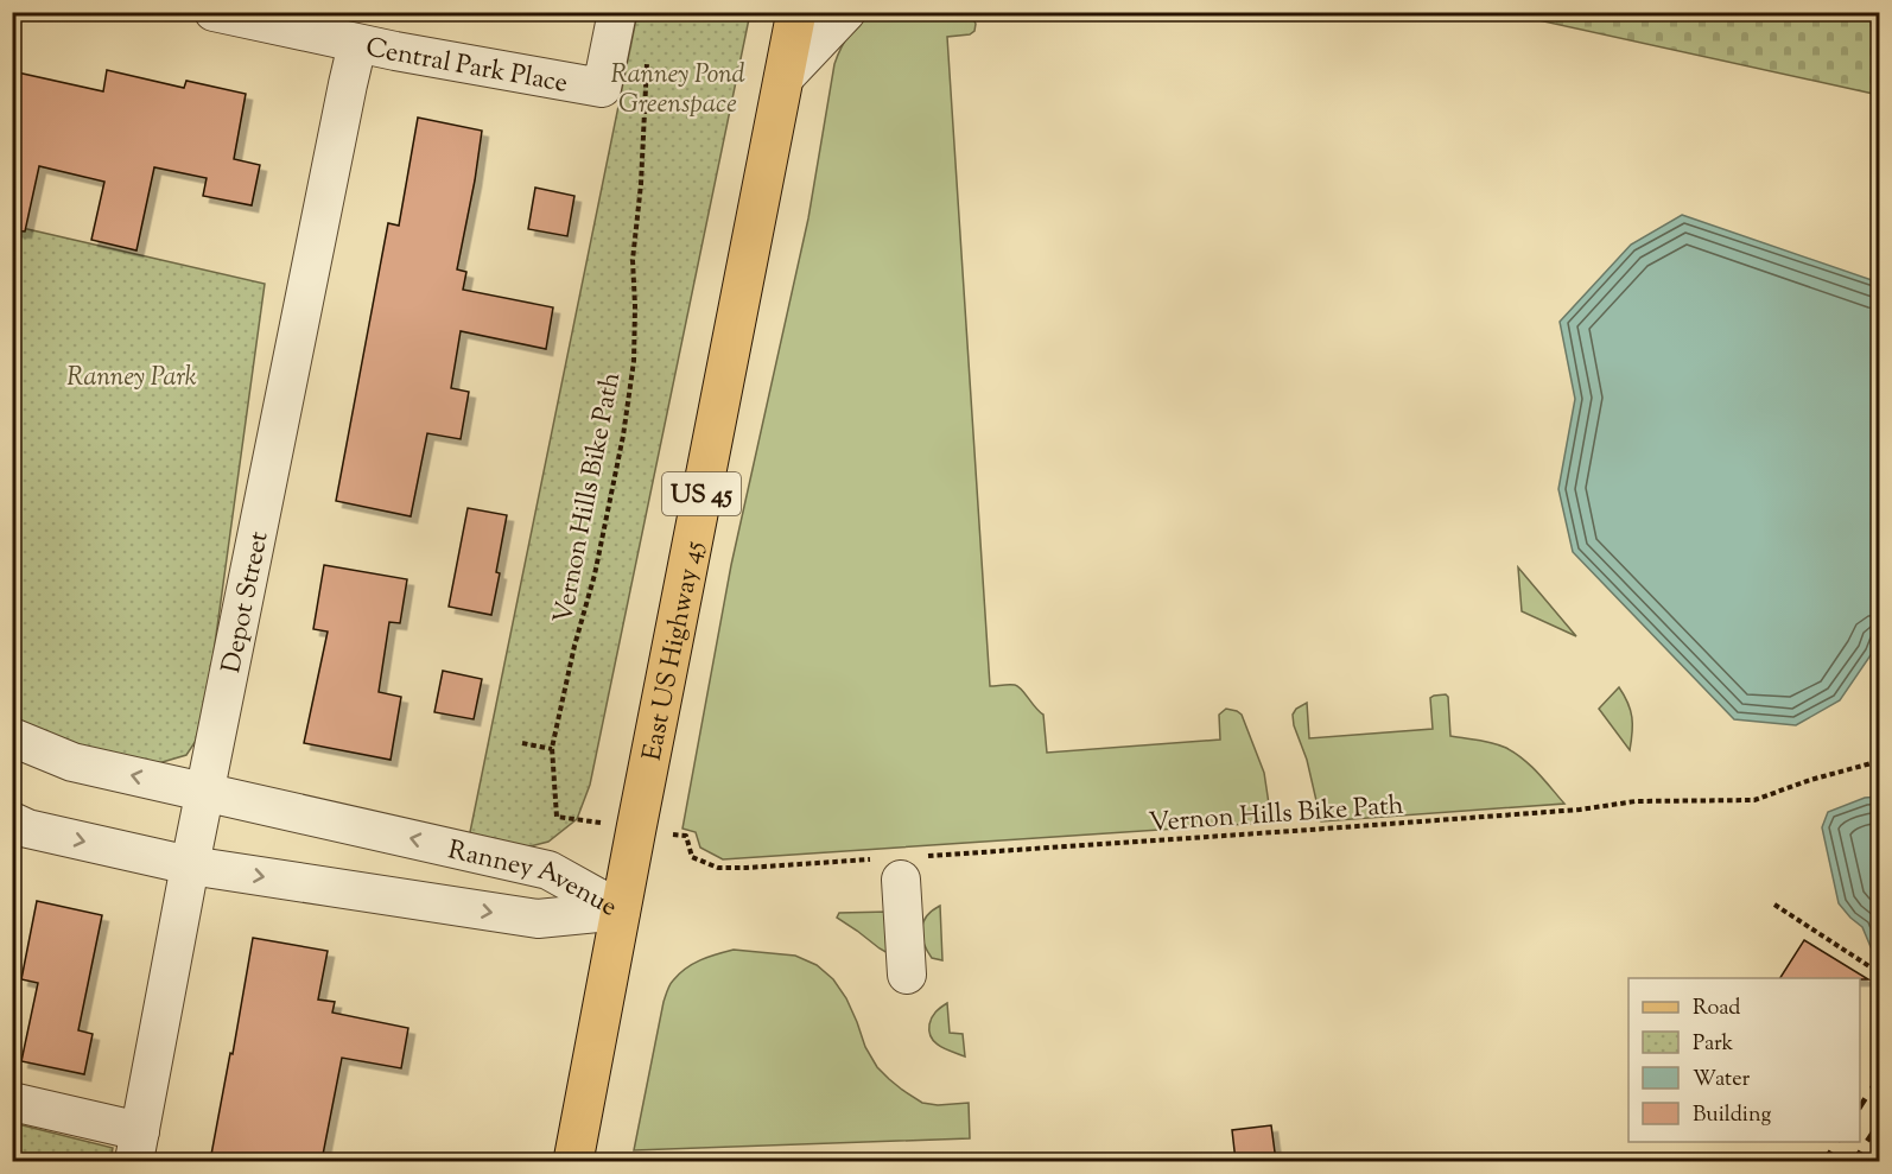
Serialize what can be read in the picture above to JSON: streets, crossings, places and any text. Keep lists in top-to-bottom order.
{
  "streets": {
    "main road": ["US 45", "East US Highway 45"],
    "street": ["Central Park Place", "Depot Street", "Ranney Avenue"],
    "path": ["Vernon Hills Bike Path"]
  },
  "crossings": [
    ["Central Park Place", "Depot Street"],
    ["Depot Street", "Ranney Avenue"],
    ["East US Highway 45", "Ranney Avenue"]
  ],
  "parks": ["Ranney Pond Greenspace", "Ranney Park"],
  "legend": [
    "Road",
    "Park",
    "Water",
    "Building"
  ]
}
